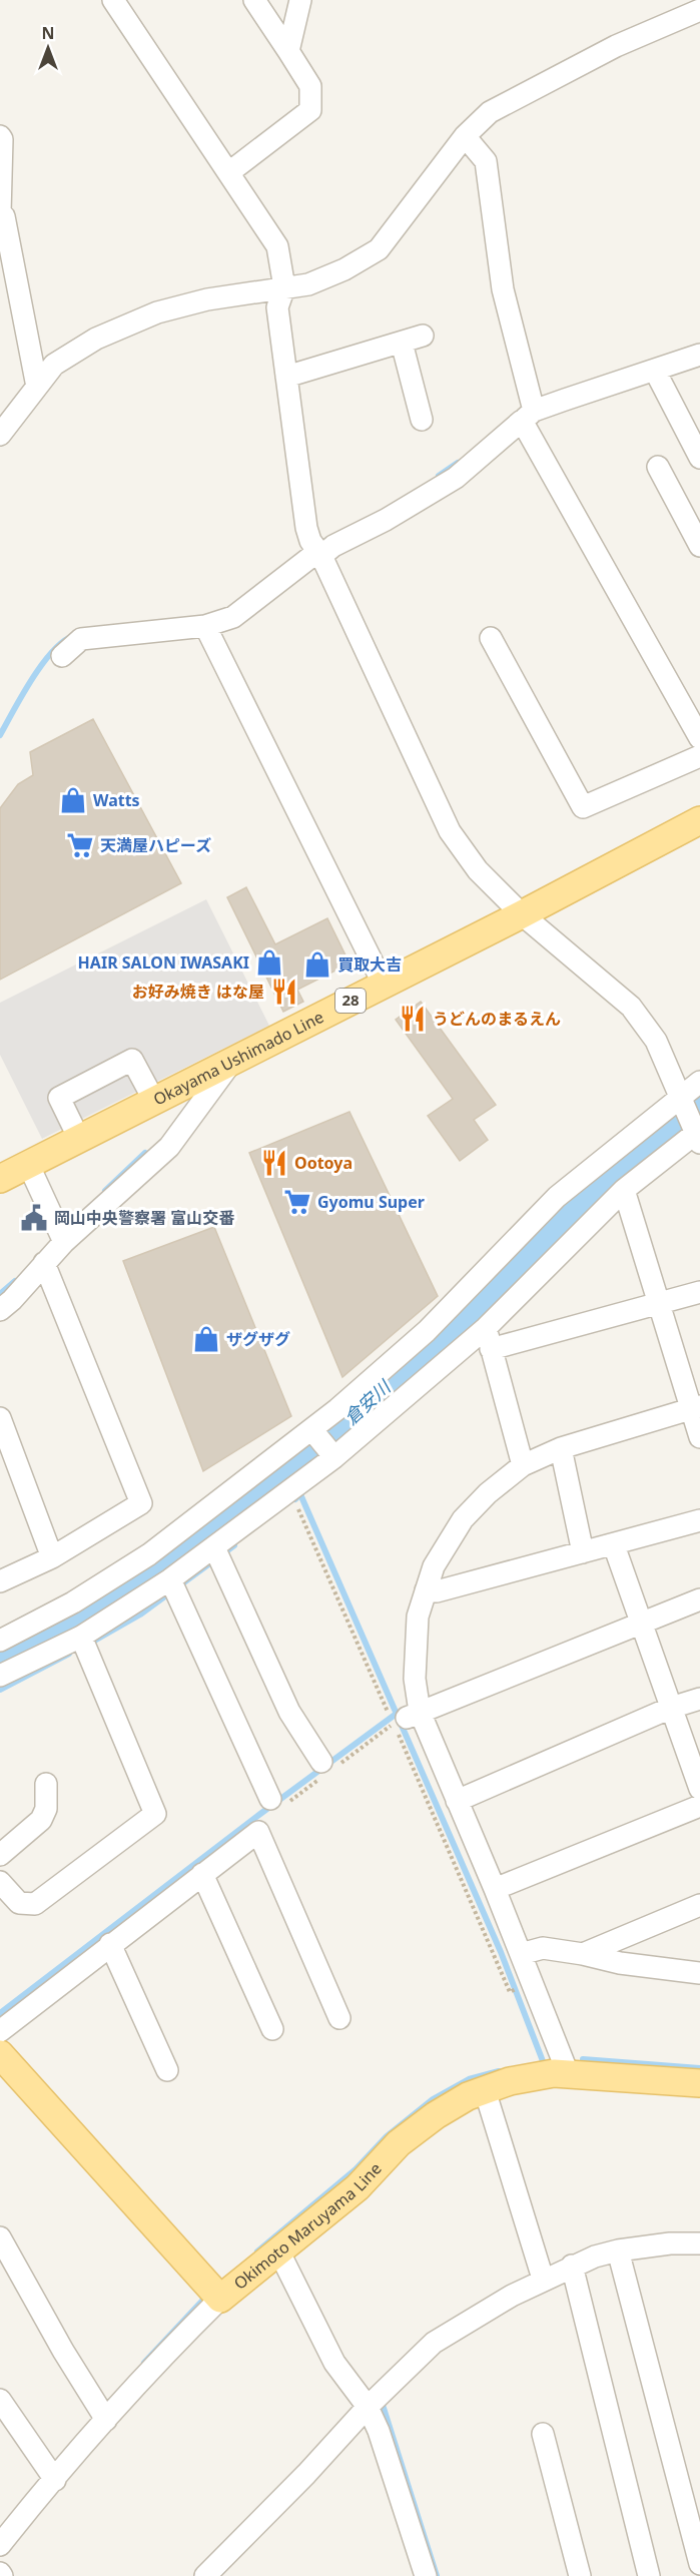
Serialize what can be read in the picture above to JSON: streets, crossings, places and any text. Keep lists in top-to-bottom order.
{
  "streets": {
    "main road": ["28", "Okayama Ushimado Line", "Okimoto Maruyama Line"]
  },
  "water": ["倉安川"],
  "places": {
    "shop": [
      "Watts",
      "HAIR SALON IWASAKI",
      "買取大吉",
      "ザグザグ"
    ],
    "supermarket": ["天満屋ハピーズ", "Gyomu Super"],
    "restaurant": ["お好み焼き はな屋", "うどんのまるえん", "Ootoya"],
    "public building": ["岡山中央警察署 富山交番"]
  },
  "north": "top"
}
